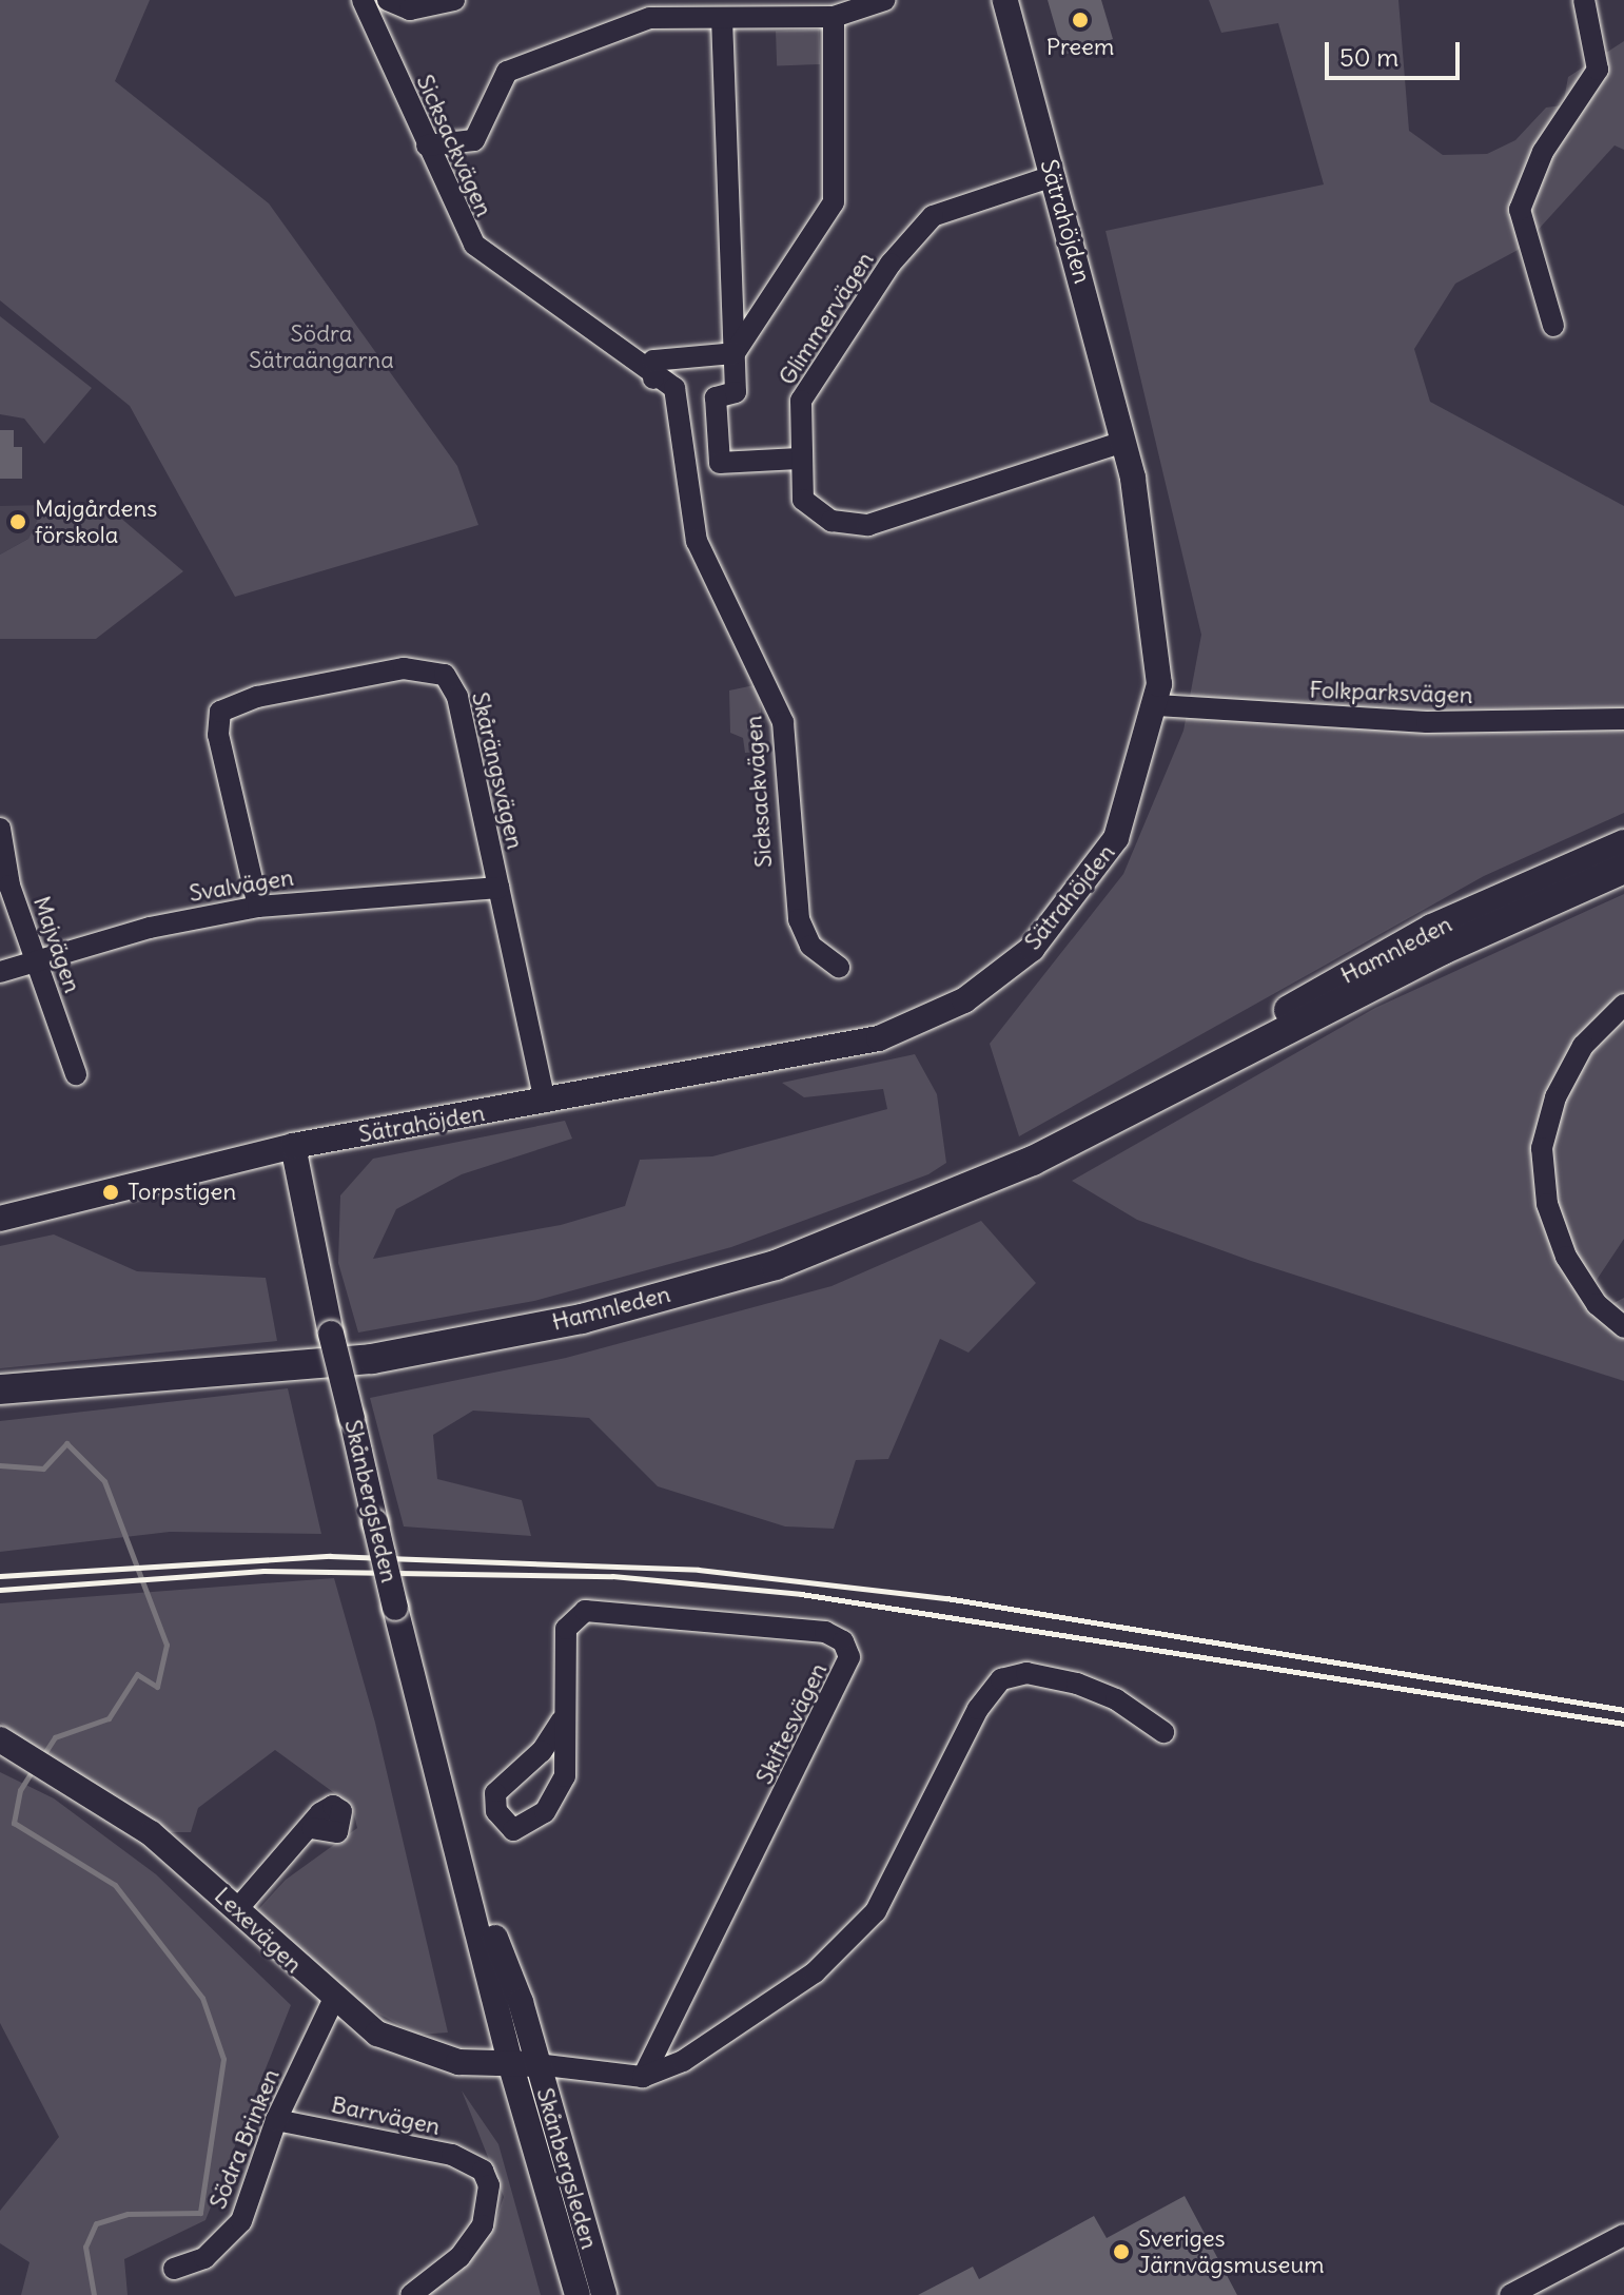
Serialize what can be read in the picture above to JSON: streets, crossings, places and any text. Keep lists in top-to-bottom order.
{
  "streets": {
    "main road": ["Hamnleden"],
    "street": [
      "Sicksackvägen",
      "Sätrahöjden",
      "Glimmervägen",
      "Folkparksvägen",
      "Skårängsvägen",
      "Svalvägen",
      "Majvägen",
      "Skånbergsleden",
      "Skiftesvägen",
      "Lexevägen",
      "Barrvägen",
      "Södra Brinken"
    ]
  },
  "crossings": [
    ["Sätrahöjden", "Glimmervägen"],
    ["Sätrahöjden", "Folkparksvägen"],
    ["Sätrahöjden", "Skårängsvägen"],
    ["Sätrahöjden", "Skånbergsleden"],
    ["Skårängsvägen", "Svalvägen"],
    ["Svalvägen", "Majvägen"],
    ["Skånbergsleden", "Lexevägen"],
    ["Lexevägen", "Södra Brinken"],
    ["Barrvägen", "Södra Brinken"]
  ],
  "parks": ["Södra Sätraängarna"],
  "places": [
    "Preem",
    "Majgårdens förskola",
    "Torpstigen",
    "Sveriges Järnvägsmuseum"
  ],
  "scale_bar": "50 m"
}
